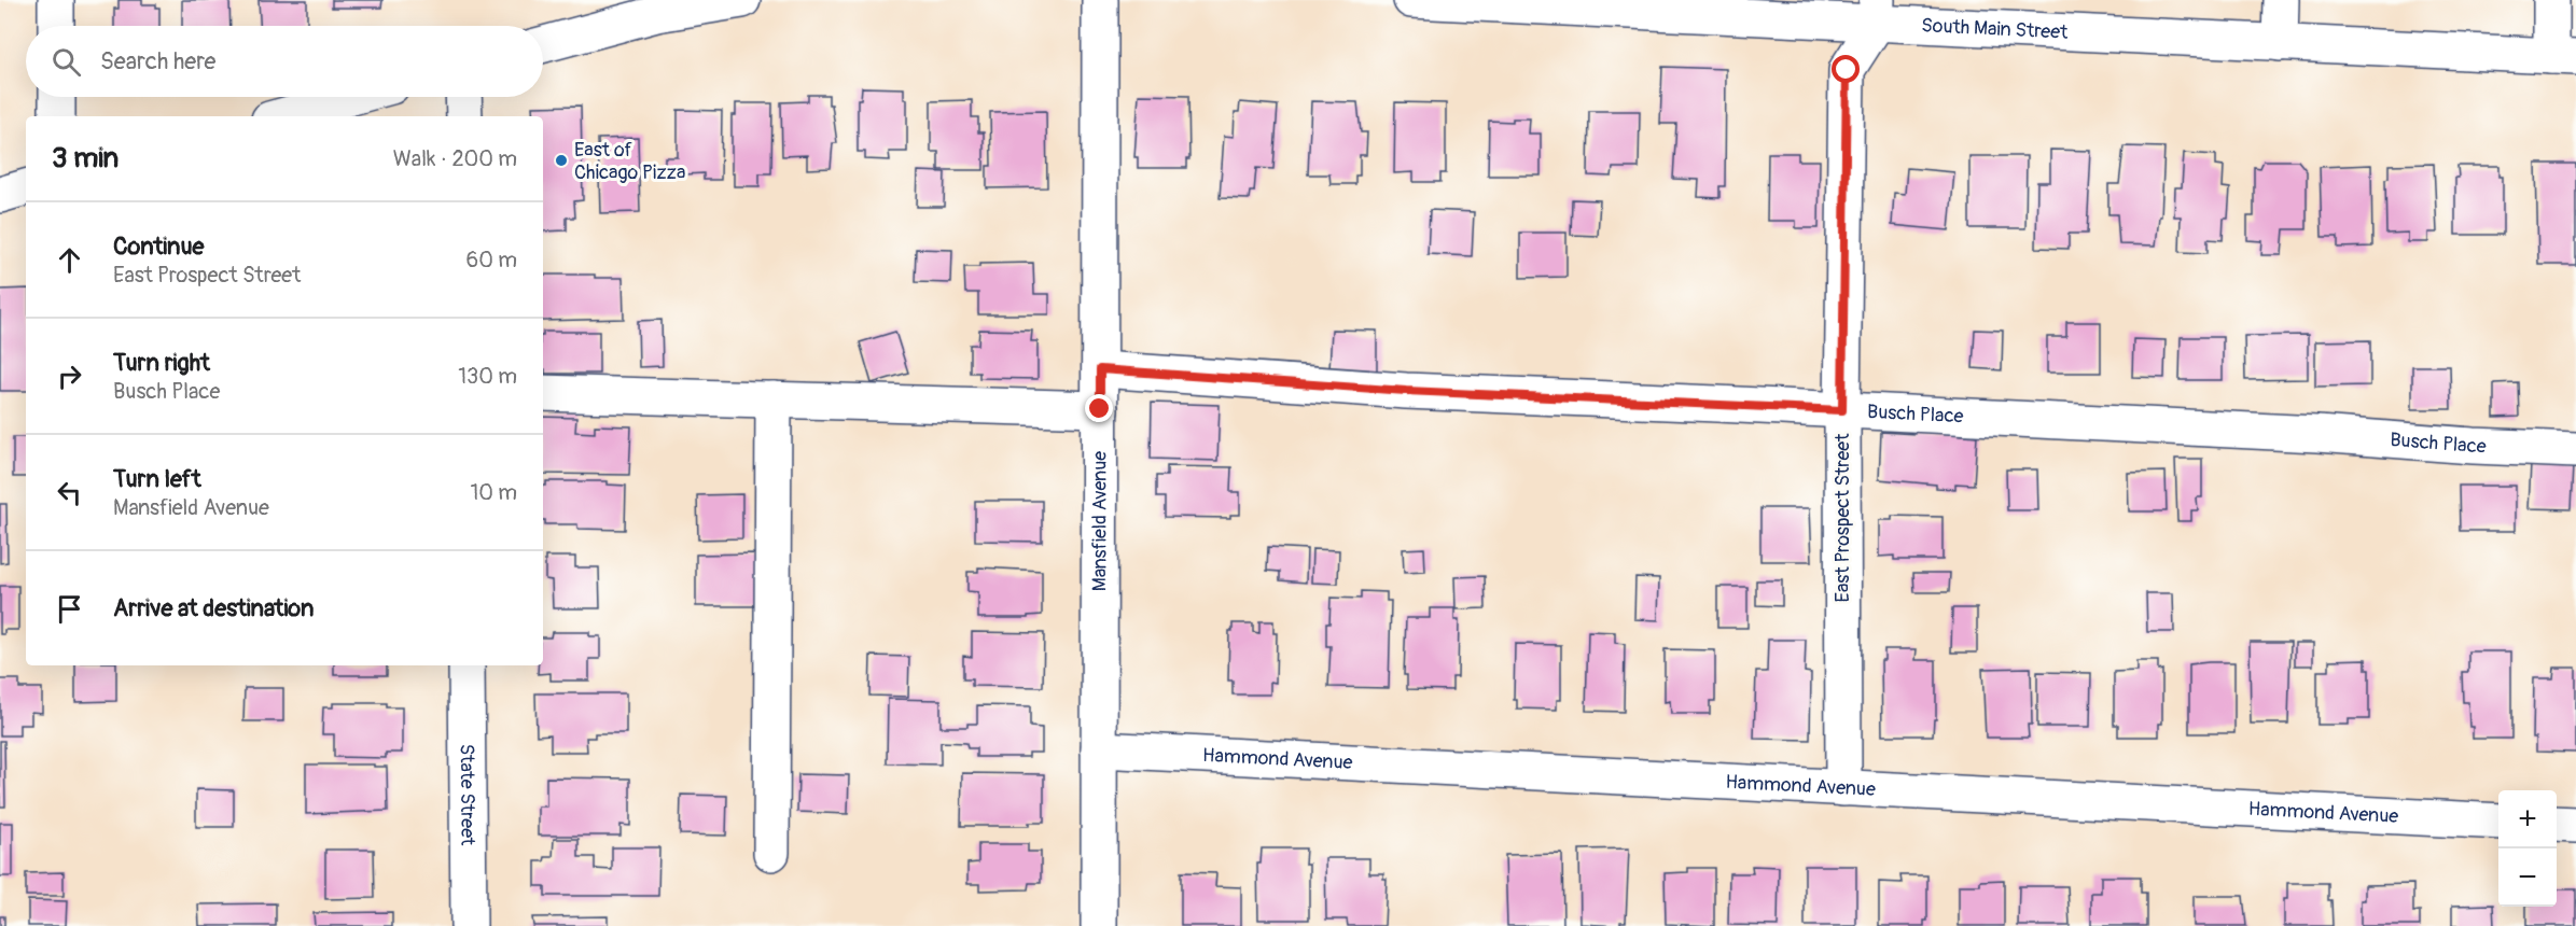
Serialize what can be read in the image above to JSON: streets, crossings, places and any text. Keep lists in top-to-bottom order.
{
  "streets": {
    "main road": [
      "South Main Street",
      "Busch Place",
      "East Prospect Street",
      "Mansfield Avenue",
      "Hammond Avenue",
      "State Street"
    ]
  },
  "crossings": [
    ["South Main Street", "East Prospect Street"],
    ["Busch Place", "East Prospect Street"],
    ["Busch Place", "Mansfield Avenue"],
    ["East Prospect Street", "Hammond Avenue"],
    ["Mansfield Avenue", "Hammond Avenue"]
  ],
  "places": ["East of Chicago Pizza"],
  "page": {
    "search": "Search here",
    "heading": ["3 min", "Walk · 200 m"],
    "list": [
      ["Continue", "East Prospect Street", "60 m"],
      ["Turn right", "Busch Place", "130 m"],
      ["Turn left", "Mansfield Avenue", "10 m"],
      "Arrive at destination"
    ],
    "map_buttons": ["+", "−"]
  }
}
